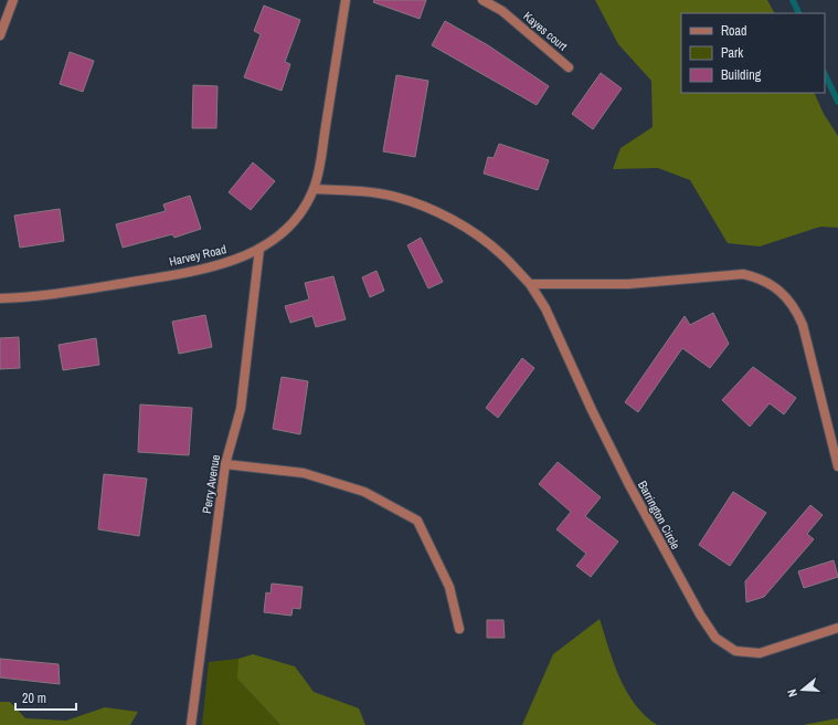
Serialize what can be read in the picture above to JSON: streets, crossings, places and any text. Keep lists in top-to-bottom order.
{
  "streets": {
    "street": [
      "Kayes court",
      "Harvey Road",
      "Perry Avenue",
      "Barrington Circle"
    ]
  },
  "crossings": [
    ["Harvey Road", "Perry Avenue"],
    ["Harvey Road", "Barrington Circle"]
  ],
  "legend": ["Road", "Park", "Building"],
  "scale_bar": "20 m",
  "north": "left"
}
